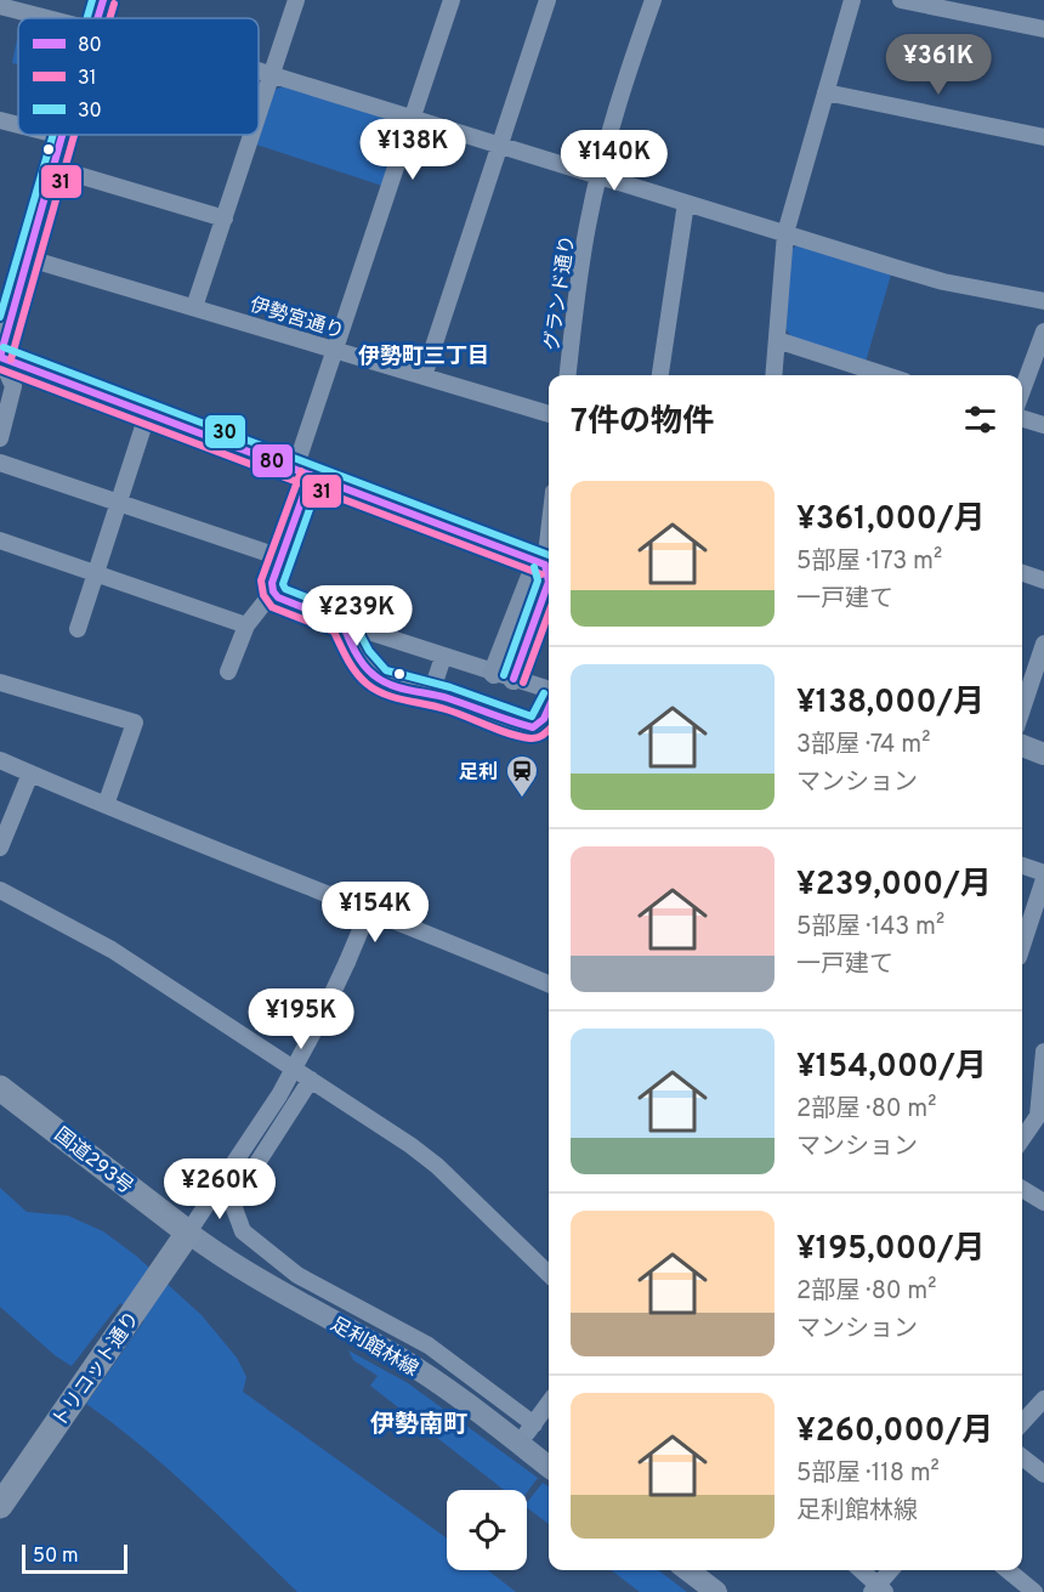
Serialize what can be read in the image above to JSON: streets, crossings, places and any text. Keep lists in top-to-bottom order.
{
  "streets": {
    "highway": ["国道293号", "トリコット通り"],
    "main road": ["足利館林線"],
    "street": ["グランド通り", "伊勢宮通り"]
  },
  "crossings": [
    ["国道293号", "足利館林線"],
    ["国道293号", "トリコット通り"],
    ["足利館林線", "トリコット通り"]
  ],
  "districts": ["伊勢町三丁目", "伊勢南町"],
  "places": {
    "station": ["足利"]
  },
  "lines": ["transit line 80", "transit line 30", "transit line 31"],
  "legend": ["80", "31", "30"],
  "scale_bar": "50 m",
  "page": {
    "price": [
      "¥361K",
      "¥138K",
      "¥140K",
      "¥239K",
      "¥154K",
      "¥195K",
      "¥260K"
    ],
    "heading": "7件の物件",
    "list": [
      {
        "name": "¥361,000/月",
        "note": "5部屋 · 173 m² · 一戸建て"
      },
      {
        "name": "¥138,000/月",
        "note": "3部屋 · 74 m² · マンション"
      },
      {
        "name": "¥239,000/月",
        "note": "5部屋 · 143 m² · 一戸建て"
      },
      {
        "name": "¥154,000/月",
        "note": "2部屋 · 80 m² · マンション"
      },
      {
        "name": "¥195,000/月",
        "note": "2部屋 · 80 m² · マンション"
      },
      {
        "name": "¥260,000/月",
        "note": "5部屋 · 118 m² · 足利館林線"
      }
    ],
    "scale": "50 m"
  }
}
